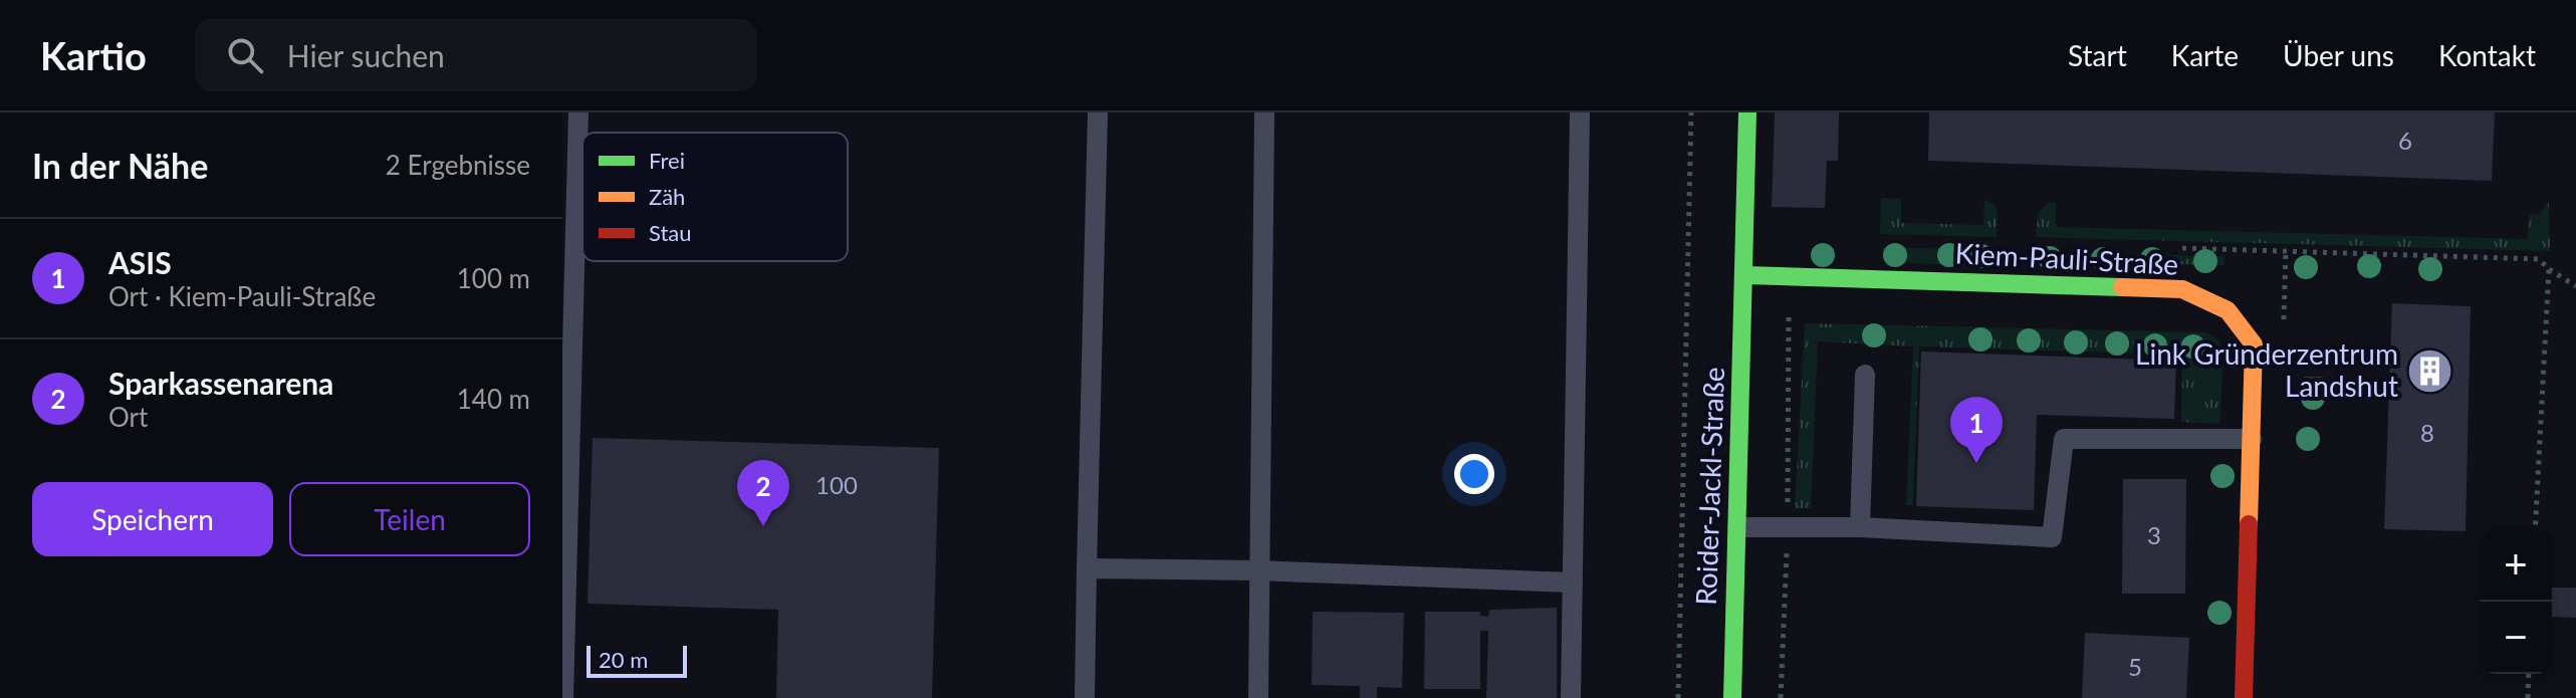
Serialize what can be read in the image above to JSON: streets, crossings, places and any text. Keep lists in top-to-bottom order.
{
  "streets": {
    "street": ["Kiem-Pauli-Straße", "Roider-Jackl-Straße"]
  },
  "crossings": [
    ["Kiem-Pauli-Straße", "Roider-Jackl-Straße"]
  ],
  "places": {
    "building": ["Link Gründerzentrum Landshut"]
  },
  "house_numbers": [
    "6",
    "8",
    "100",
    "3",
    "5"
  ],
  "legend": ["Frei", "Zäh", "Stau"],
  "scale_bar": "20 m",
  "page": {
    "header": "Kartio",
    "search": "Hier suchen",
    "nav": [
      "Start",
      "Karte",
      "Über uns",
      "Kontakt"
    ],
    "heading": ["In der Nähe", "2 Ergebnisse"],
    "list": [
      {
        "mark": "1",
        "name": "ASIS",
        "note": "Ort · Kiem-Pauli-Straße",
        "value": "100 m"
      },
      {
        "mark": "2",
        "name": "Sparkassenarena",
        "note": "Ort",
        "value": "140 m"
      }
    ],
    "pins": ["1", "2"],
    "buttons": ["Speichern", "Teilen"],
    "map_buttons": ["+", "−"],
    "scale": "20 m"
  }
}
